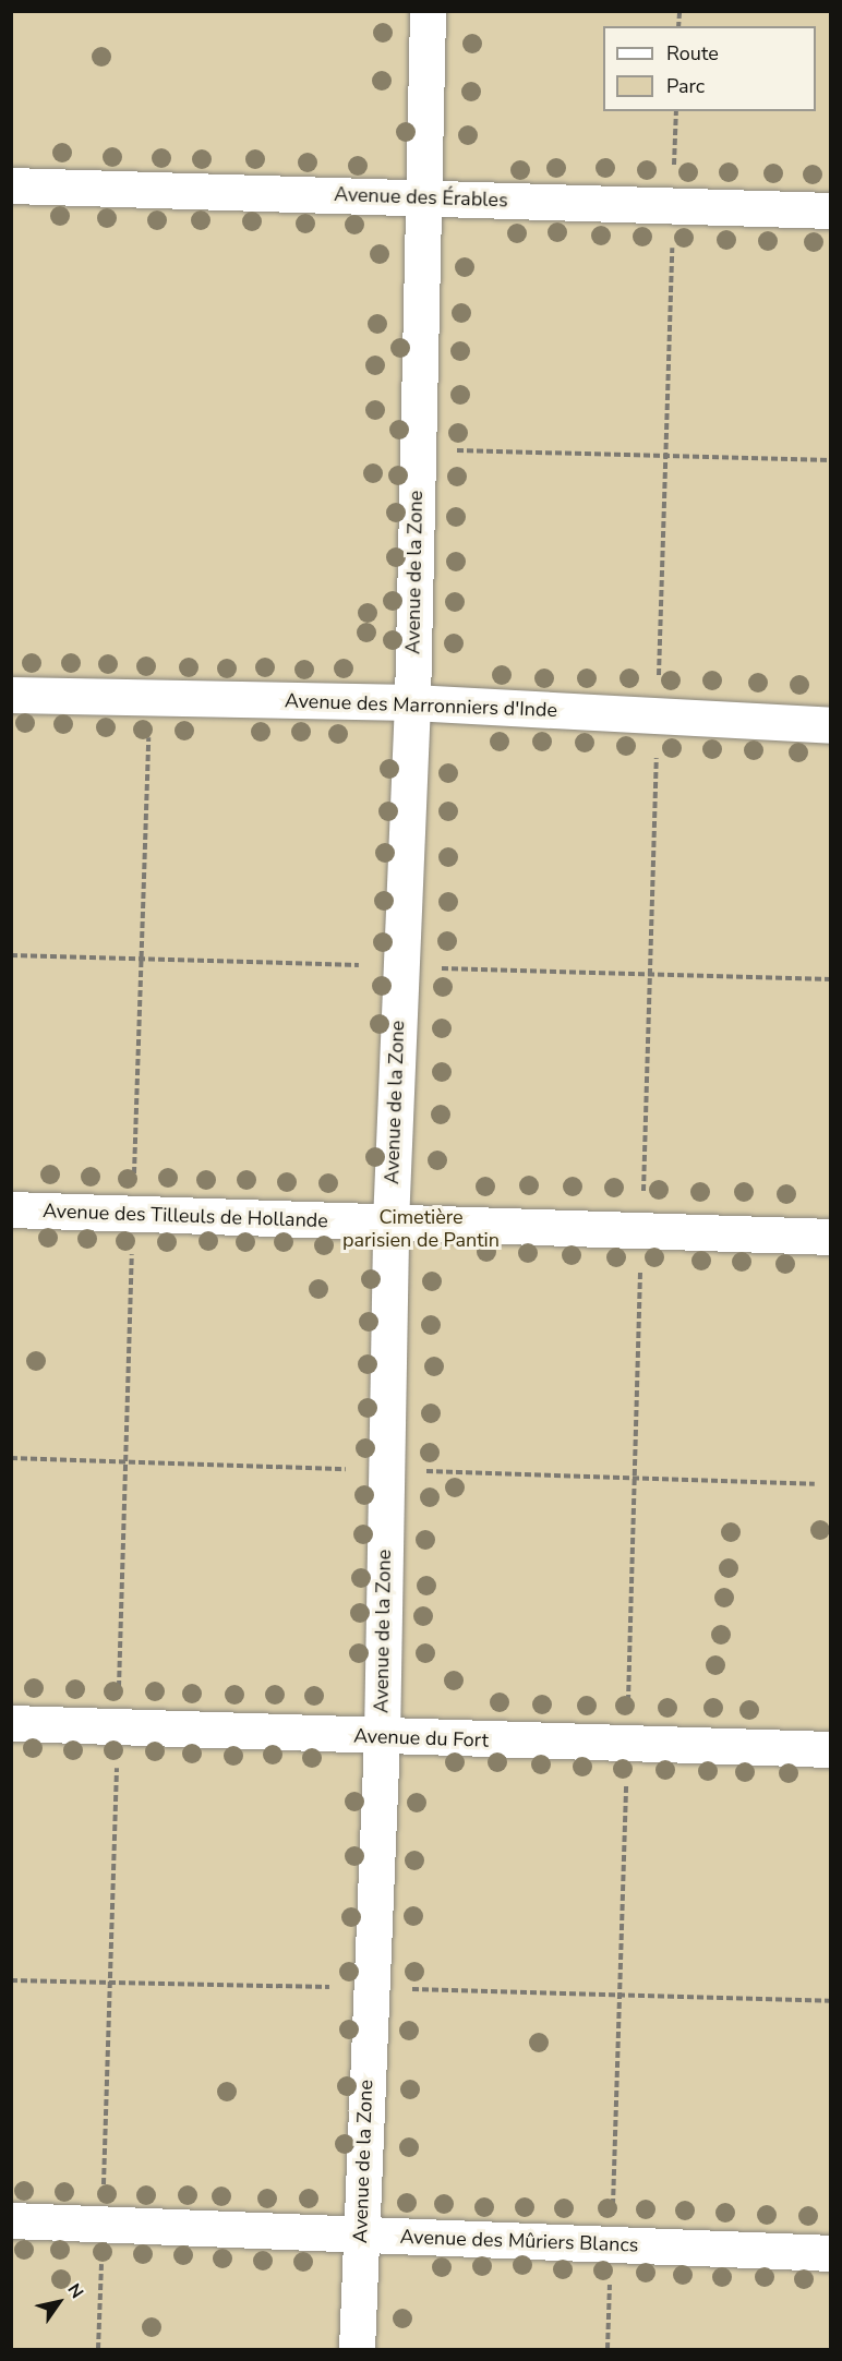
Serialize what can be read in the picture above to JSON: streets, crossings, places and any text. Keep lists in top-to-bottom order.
{
  "streets": {
    "lane": [
      "Avenue des Érables",
      "Avenue de la Zone",
      "Avenue des Marronniers d'Inde",
      "Avenue des Tilleuls de Hollande",
      "Avenue du Fort",
      "Avenue des Mûriers Blancs"
    ]
  },
  "crossings": [
    ["Avenue des Érables", "Avenue de la Zone"],
    ["Avenue de la Zone", "Avenue des Marronniers d'Inde"],
    ["Avenue de la Zone", "Avenue des Tilleuls de Hollande"],
    ["Avenue de la Zone", "Avenue du Fort"],
    ["Avenue de la Zone", "Avenue des Mûriers Blancs"]
  ],
  "parks": ["Cimetière parisien de Pantin"],
  "legend": ["Route", "Parc"],
  "north": "top right"
}
